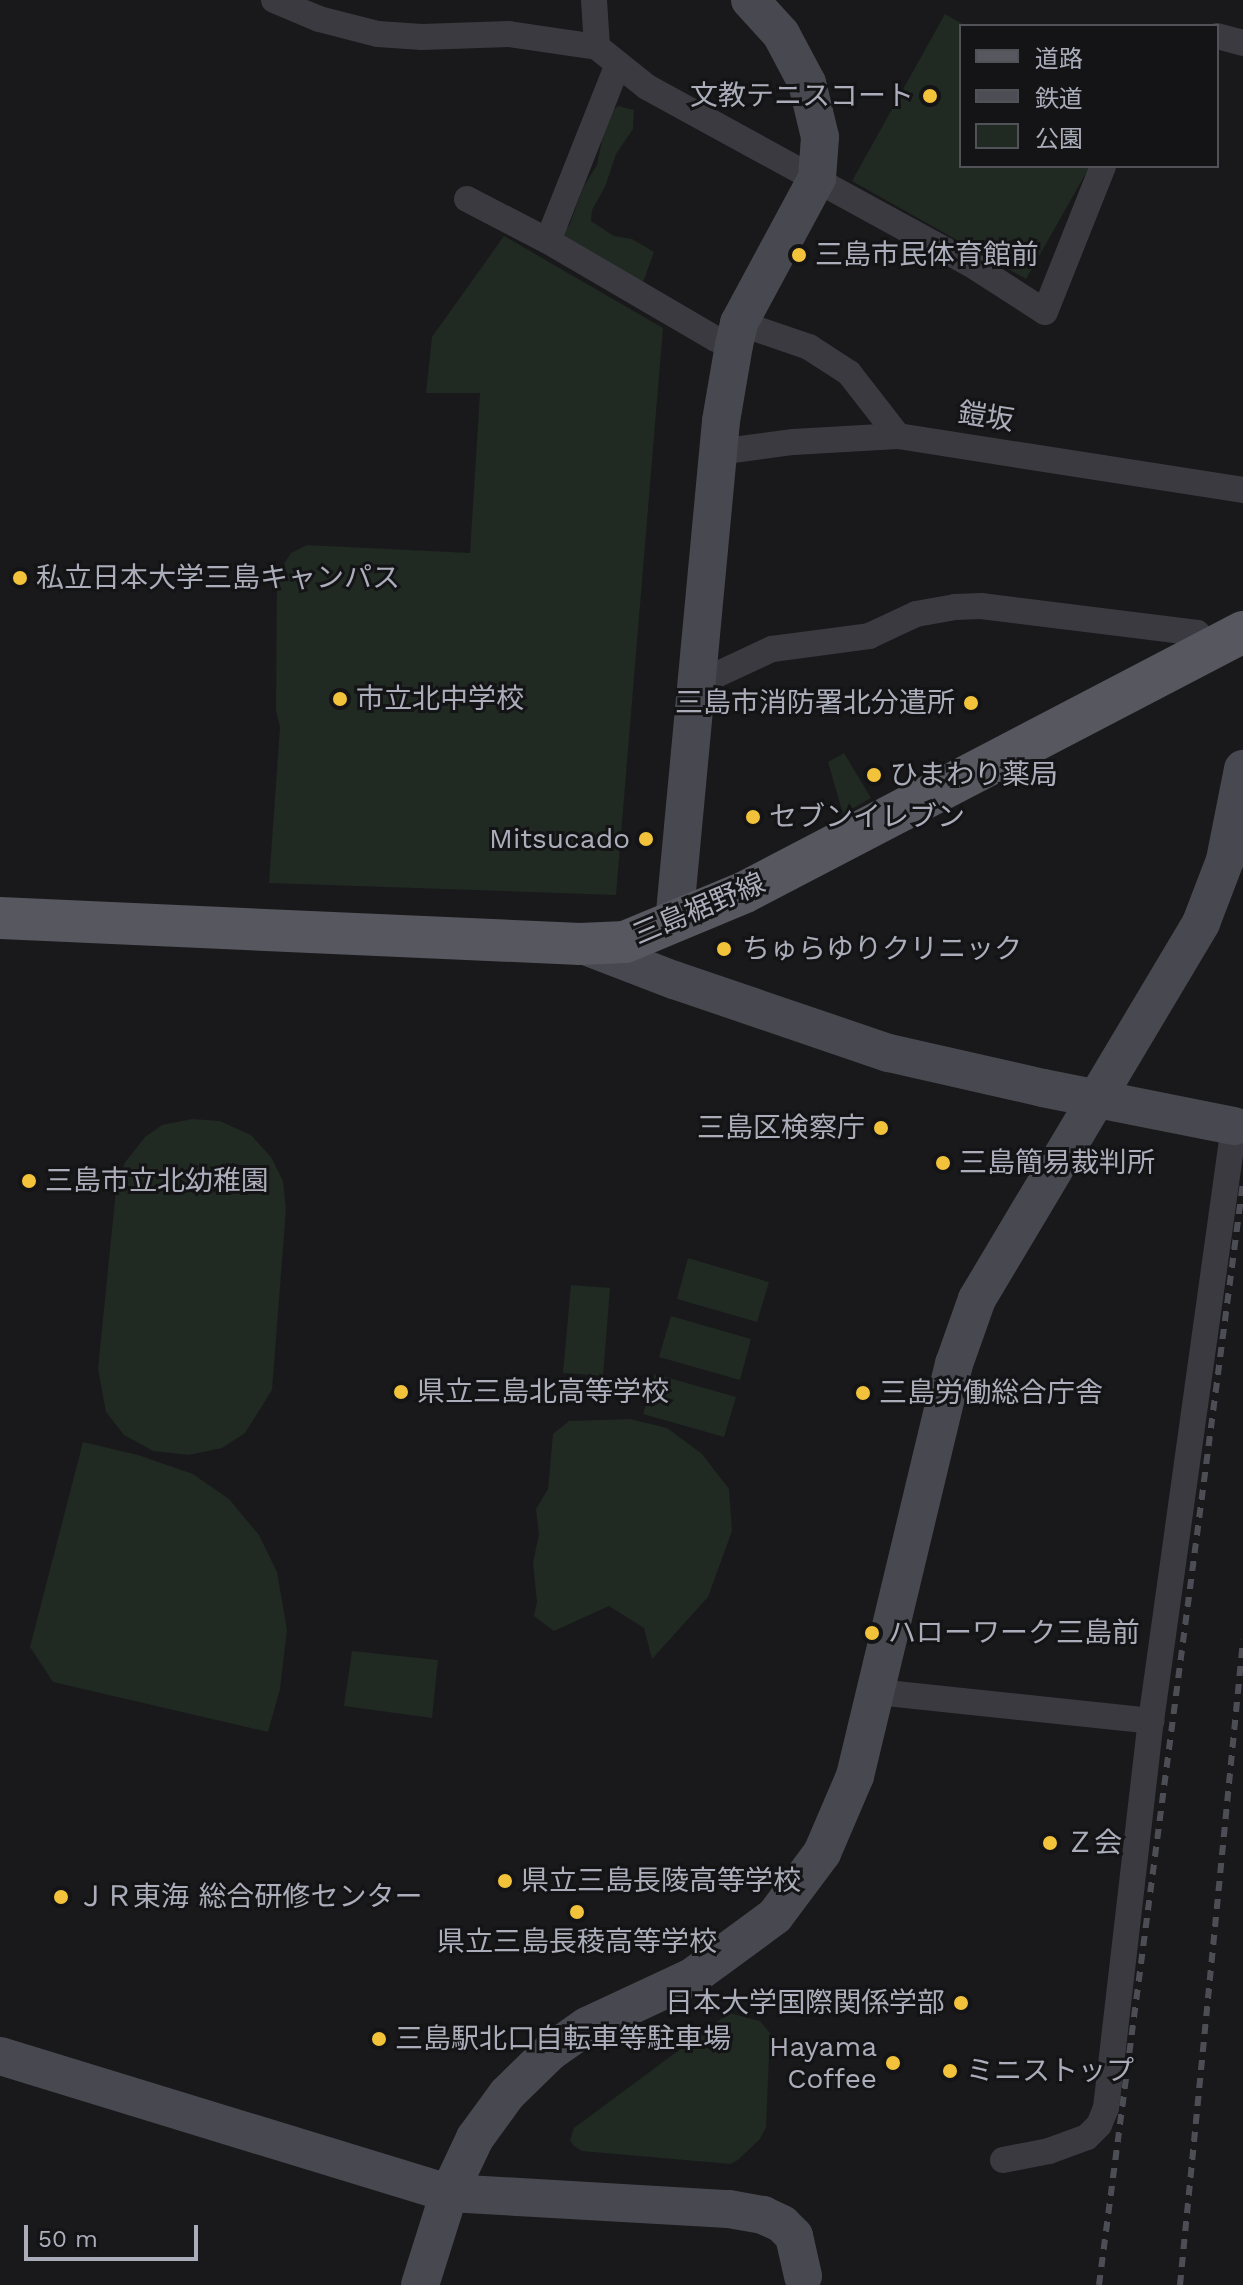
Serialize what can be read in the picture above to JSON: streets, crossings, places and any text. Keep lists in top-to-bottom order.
{
  "streets": {
    "main road": ["三島裾野線"],
    "street": ["鎧坂"]
  },
  "places": [
    "文教テニスコート",
    "三島市民体育館前",
    "私立日本大学三島キャンパス",
    "市立北中学校",
    "三島市消防署北分遣所",
    "ひまわり薬局",
    "セブンイレブン",
    "Mitsucado",
    "ちゅらゆりクリニック",
    "三島区検察庁",
    "三島簡易裁判所",
    "三島市立北幼稚園",
    "県立三島北高等学校",
    "三島労働総合庁舎",
    "ハローワーク三島前",
    "Ｚ会",
    "県立三島長陵高等学校",
    "ＪＲ東海 総合研修センター",
    "県立三島長稜高等学校",
    "日本大学国際関係学部",
    "三島駅北口自転車等駐車場",
    "Hayama Coffee",
    "ミニストップ"
  ],
  "legend": ["道路", "鉄道", "公園"],
  "scale_bar": "50 m"
}
